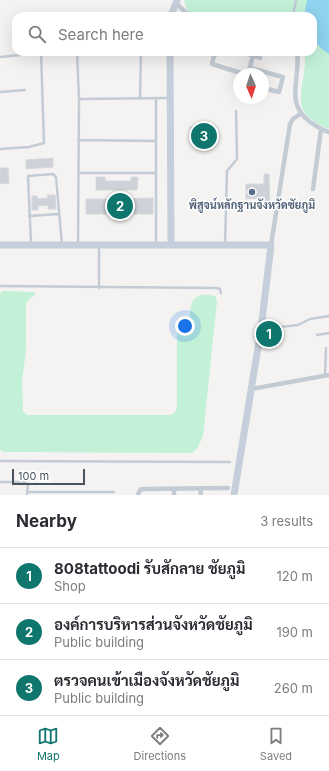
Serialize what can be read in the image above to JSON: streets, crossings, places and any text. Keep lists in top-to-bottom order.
{
  "places": ["พิสูจน์หลักฐานจังหวัดชัยภูมิ"],
  "scale_bar": "100 m",
  "north": "bottom",
  "page": {
    "search": "Search here",
    "pins": ["3", "2", "1"],
    "scale": "100 m",
    "heading": ["Nearby", "3 results"],
    "list": [
      {
        "mark": "1",
        "name": "808tattoodi รับสักลาย ชัยภูมิ",
        "note": "Shop",
        "value": "120 m"
      },
      {
        "mark": "2",
        "name": "องค์การบริหารส่วนจังหวัดชัยภูมิ",
        "note": "Public building",
        "value": "190 m"
      },
      {
        "mark": "3",
        "name": "ตรวจคนเข้าเมืองจังหวัดชัยภูมิ",
        "note": "Public building",
        "value": "260 m"
      }
    ],
    "nav": ["Map", "Directions", "Saved"]
  }
}
